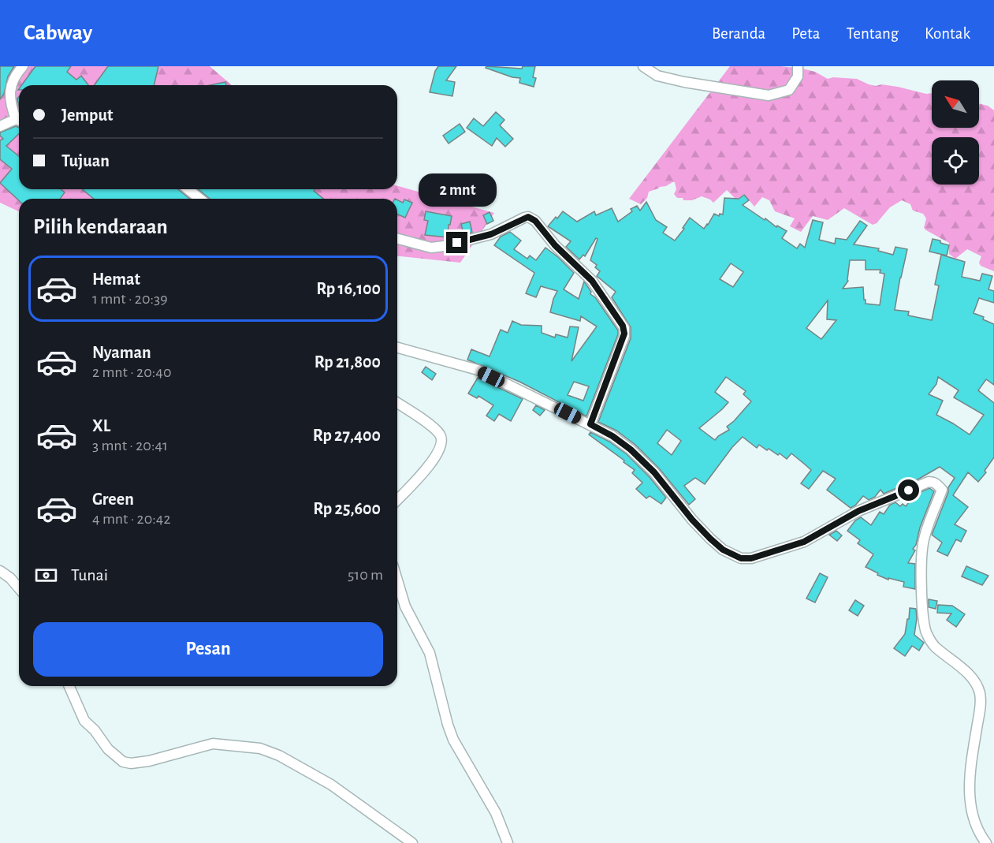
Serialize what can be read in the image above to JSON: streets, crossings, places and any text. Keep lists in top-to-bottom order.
{
  "north": "top left",
  "page": {
    "header": "Cabway",
    "nav": [
      "Beranda",
      "Peta",
      "Tentang",
      "Kontak"
    ],
    "banner": ["Jemput", "Tujuan"],
    "bubble": "2 mnt",
    "heading": "Pilih kendaraan",
    "list": [
      {
        "name": "Hemat",
        "note": "1 mnt · 20:39",
        "value": "Rp 16,100"
      },
      {
        "name": "Nyaman",
        "note": "2 mnt · 20:40",
        "value": "Rp 21,800"
      },
      {
        "name": "XL",
        "note": "3 mnt · 20:41",
        "value": "Rp 27,400"
      },
      {
        "name": "Green",
        "note": "4 mnt · 20:42",
        "value": "Rp 25,600"
      }
    ],
    "pay": ["Tunai", "510 m"],
    "buttons": "Pesan"
  }
}
